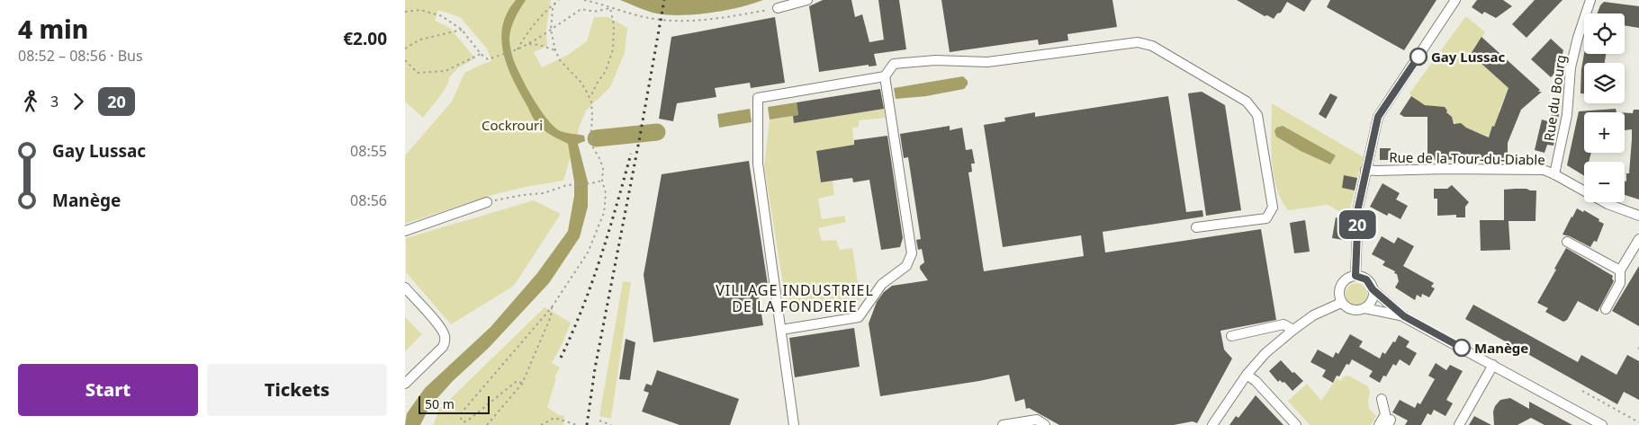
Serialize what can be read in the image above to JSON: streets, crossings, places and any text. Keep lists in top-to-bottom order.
{
  "streets": {
    "street": ["Rue du Bourg", "Rue de la Tour-du-Diable"]
  },
  "crossings": [
    ["Rue du Bourg", "Rue de la Tour-du-Diable"]
  ],
  "districts": ["VILLAGE INDUSTRIEL DE LA FONDERIE"],
  "parks": ["Cockrouri"],
  "places": ["Gay Lussac", "Manège"],
  "lines": ["bus line 20"],
  "scale_bar": "50 m",
  "page": {
    "heading": ["4 min", "08:52 – 08:56 · Bus", "€2.00"],
    "on_map": "20",
    "map_buttons": ["+", "−"],
    "legs": ["3", "20"],
    "list": [
      {
        "name": "Gay Lussac",
        "value": "08:55"
      },
      {
        "name": "Manège",
        "value": "08:56"
      }
    ],
    "buttons": ["Start", "Tickets"],
    "scale": "50 m"
  }
}
